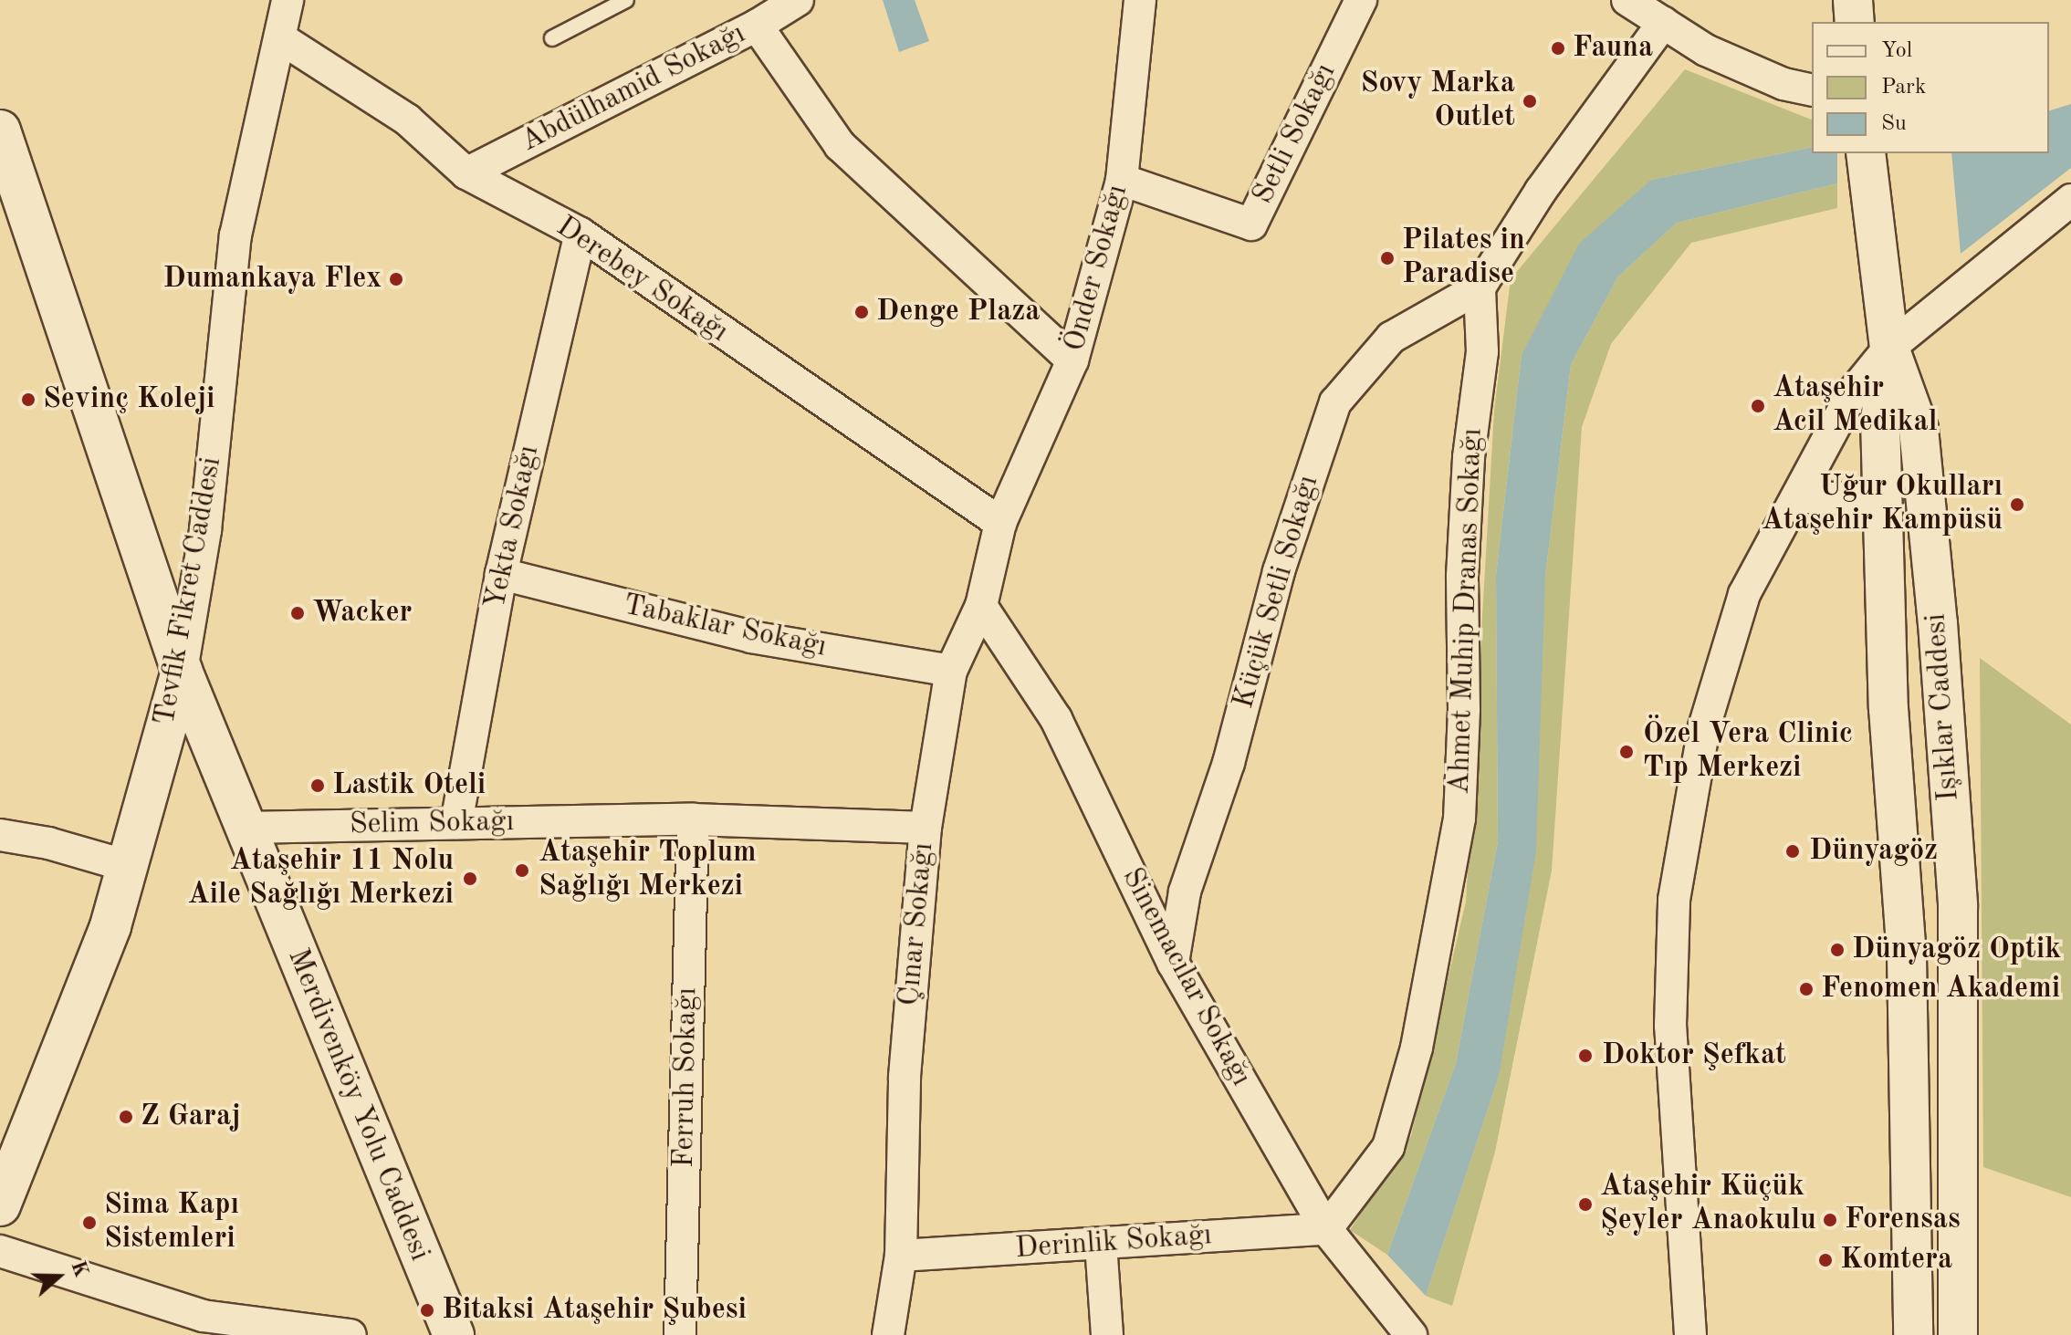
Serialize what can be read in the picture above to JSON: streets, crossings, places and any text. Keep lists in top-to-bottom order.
{
  "streets": {
    "main road": ["Tevfik Fikret Caddesi", "Merdivenköy Yolu Caddesi"],
    "street": [
      "Abdülhamid Sokağı",
      "Setli Sokağı",
      "Önder Sokağı",
      "Derebey Sokağı",
      "Yekta Sokağı",
      "Küçük Setli Sokağı",
      "Ahmet Muhip Dranas Sokağı",
      "Tabaklar Sokağı",
      "Işıklar Caddesi",
      "Selim Sokağı",
      "Çınar Sokağı",
      "Sinemacılar Sokağı",
      "Ferruh Sokağı",
      "Derinlik Sokağı"
    ]
  },
  "crossings": [
    ["Abdülhamid Sokağı", "Derebey Sokağı"],
    ["Setli Sokağı", "Önder Sokağı"],
    ["Önder Sokağı", "Derebey Sokağı"],
    ["Önder Sokağı", "Çınar Sokağı"],
    ["Derebey Sokağı", "Yekta Sokağı"],
    ["Derebey Sokağı", "Tevfik Fikret Caddesi"],
    ["Derebey Sokağı", "Çınar Sokağı"],
    ["Yekta Sokağı", "Tabaklar Sokağı"],
    ["Yekta Sokağı", "Selim Sokağı"],
    ["Tevfik Fikret Caddesi", "Merdivenköy Yolu Caddesi"],
    ["Küçük Setli Sokağı", "Ahmet Muhip Dranas Sokağı"],
    ["Küçük Setli Sokağı", "Sinemacılar Sokağı"],
    ["Ahmet Muhip Dranas Sokağı", "Sinemacılar Sokağı"],
    ["Ahmet Muhip Dranas Sokağı", "Derinlik Sokağı"],
    ["Tabaklar Sokağı", "Çınar Sokağı"],
    ["Selim Sokağı", "Çınar Sokağı"],
    ["Selim Sokağı", "Ferruh Sokağı"],
    ["Selim Sokağı", "Merdivenköy Yolu Caddesi"],
    ["Çınar Sokağı", "Sinemacılar Sokağı"],
    ["Çınar Sokağı", "Derinlik Sokağı"],
    ["Sinemacılar Sokağı", "Derinlik Sokağı"]
  ],
  "places": [
    "Fauna",
    "Sovy Marka Outlet",
    "Pilates in Paradise",
    "Dumankaya Flex",
    "Denge Plaza",
    "Sevinç Koleji",
    "Ataşehir Acil Medikal",
    "Uğur Okulları Ataşehir Kampüsü",
    "Wacker",
    "Özel Vera Clinic Tıp Merkezi",
    "Lastik Oteli",
    "Dünyagöz",
    "Ataşehir Toplum Sağlığı Merkezi",
    "Ataşehir 11 Nolu Aile Sağlığı Merkezi",
    "Dünyagöz Optik",
    "Fenomen Akademi",
    "Doktor Şefkat",
    "Z Garaj",
    "Ataşehir Küçük Şeyler Anaokulu",
    "Forensas",
    "Sima Kapı Sistemleri",
    "Komtera",
    "Bitaksi Ataşehir Şubesi"
  ],
  "legend": ["Yol", "Park", "Su"],
  "north": "right"
}
